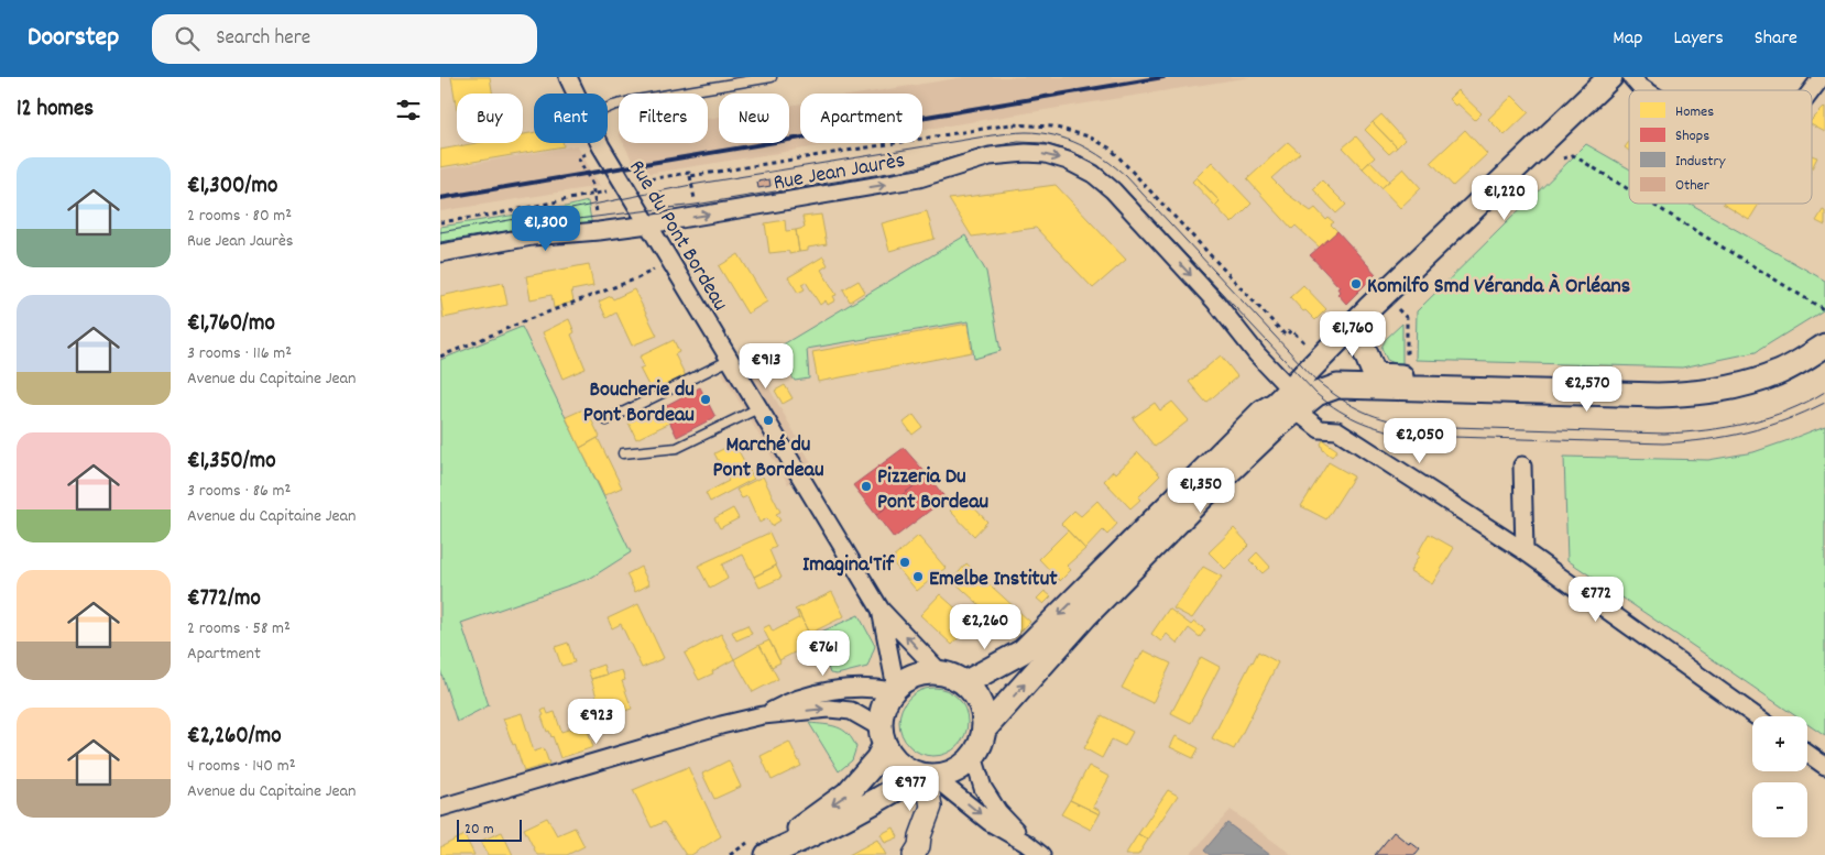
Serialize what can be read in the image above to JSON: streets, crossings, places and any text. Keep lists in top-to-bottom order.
{
  "streets": {
    "street": ["Rue Jean Jaurès", "Rue du Pont Bordeau"]
  },
  "crossings": [
    ["Rue Jean Jaurès", "Rue du Pont Bordeau"]
  ],
  "one_way": ["Rue Jean Jaurès"],
  "places": [
    "Komilfo Smd Véranda À Orléans",
    "Boucherie du Pont Bordeau",
    "Marché du Pont Bordeau",
    "Pizzeria Du Pont Bordeau",
    "Imagina'Tif",
    "Emelbe Institut"
  ],
  "legend": [
    "Homes",
    "Shops",
    "Industry",
    "Other"
  ],
  "scale_bar": "20 m",
  "page": {
    "header": "Doorstep",
    "search": "Search here",
    "nav": ["Map", "Layers", "Share"],
    "heading": "12 homes",
    "chip": [
      "Buy",
      "Rent",
      "Filters",
      "New",
      "Apartment"
    ],
    "list": [
      {
        "name": "€1,300/mo",
        "note": "2 rooms · 80 m² · Rue Jean Jaurès"
      },
      {
        "name": "€1,760/mo",
        "note": "3 rooms · 116 m² · Avenue du Capitaine Jean"
      },
      {
        "name": "€1,350/mo",
        "note": "3 rooms · 86 m² · Avenue du Capitaine Jean"
      },
      {
        "name": "€772/mo",
        "note": "2 rooms · 58 m² · Apartment"
      },
      {
        "name": "€2,260/mo",
        "note": "4 rooms · 140 m² · Avenue du Capitaine Jean"
      }
    ],
    "price": [
      "€1,220",
      "€1,300",
      "€1,760",
      "€913",
      "€2,570",
      "€2,050",
      "€1,350",
      "€772",
      "€2,260",
      "€761",
      "€923",
      "€977"
    ],
    "map_buttons": ["+", "−"],
    "scale": "20 m"
  }
}
